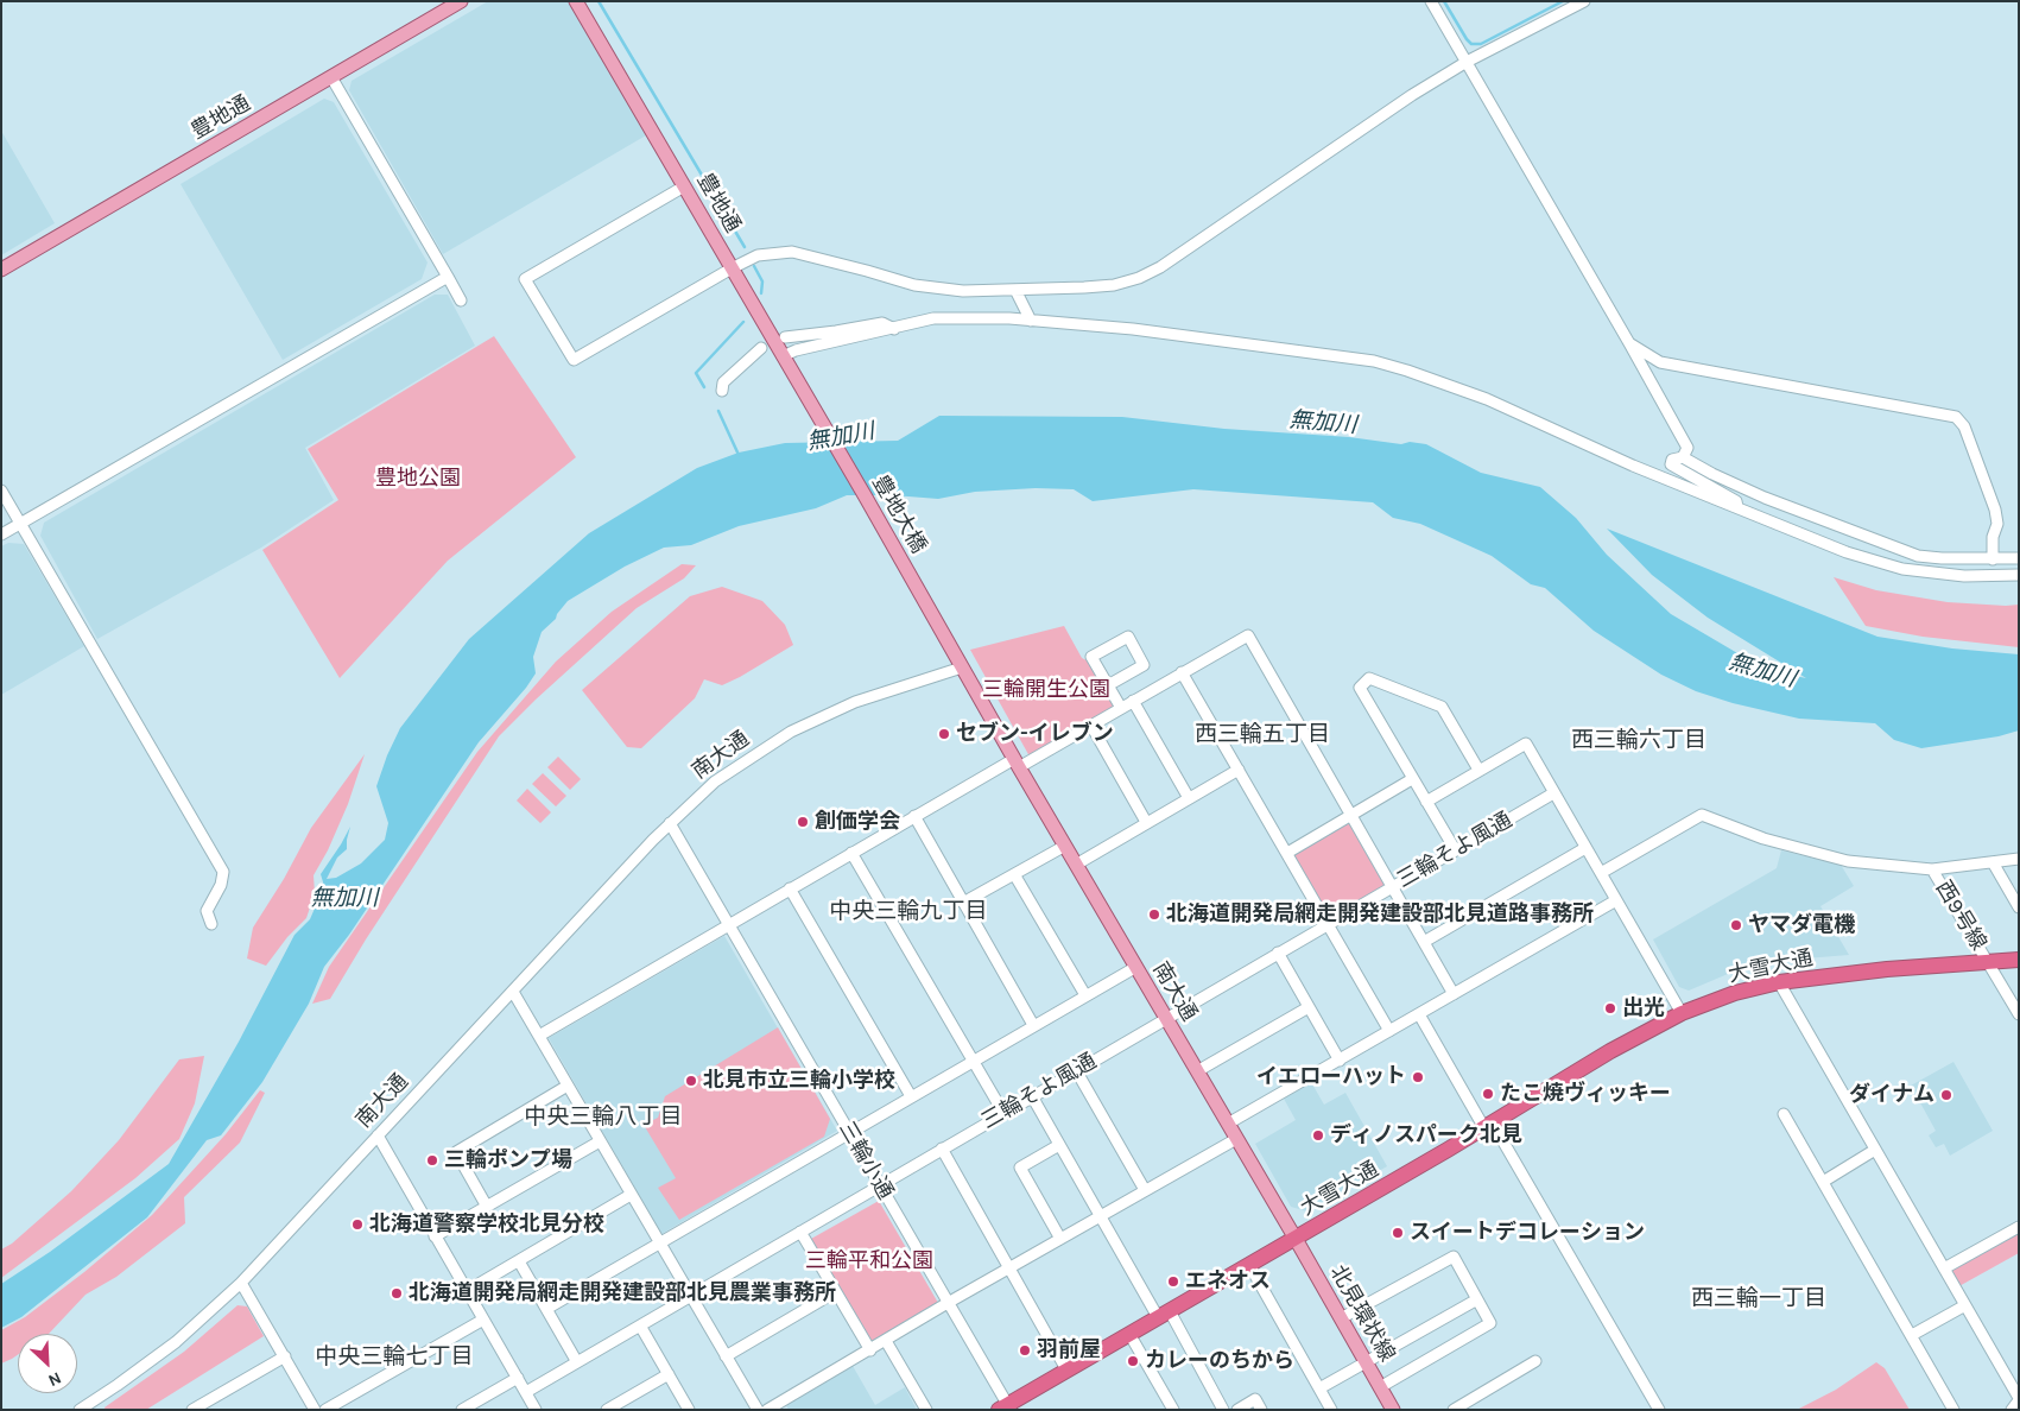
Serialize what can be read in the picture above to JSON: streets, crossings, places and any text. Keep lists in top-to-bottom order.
{
  "streets": {
    "highway": ["大雪大通"],
    "main road": [
      "豊地通",
      "豊地大橋",
      "南大通",
      "北見環状線"
    ],
    "street": ["三輪そよ風通", "西9号線", "三輪小通"]
  },
  "crossings": [
    ["豊地通", "豊地大橋"],
    ["豊地大橋", "南大通"],
    ["南大通", "三輪そよ風通"],
    ["南大通", "大雪大通"],
    ["南大通", "三輪小通"],
    ["南大通", "北見環状線"],
    ["三輪そよ風通", "三輪小通"],
    ["西9号線", "大雪大通"],
    ["大雪大通", "三輪小通"],
    ["大雪大通", "北見環状線"]
  ],
  "districts": [
    "西三輪五丁目",
    "西三輪六丁目",
    "中央三輪九丁目",
    "中央三輪八丁目",
    "西三輪一丁目",
    "中央三輪七丁目"
  ],
  "water": ["無加川"],
  "parks": ["豊地公園", "三輪開生公園", "三輪平和公園"],
  "places": [
    "セブン-イレブン",
    "創価学会",
    "北海道開発局網走開発建設部北見道路事務所",
    "ヤマダ電機",
    "出光",
    "イエローハット",
    "北見市立三輪小学校",
    "たこ焼ヴィッキー",
    "ダイナム",
    "ディノスパーク北見",
    "三輪ポンプ場",
    "北海道警察学校北見分校",
    "スイートデコレーション",
    "エネオス",
    "北海道開発局網走開発建設部北見農業事務所",
    "羽前屋",
    "カレーのちから"
  ],
  "north": "bottom right"
}
